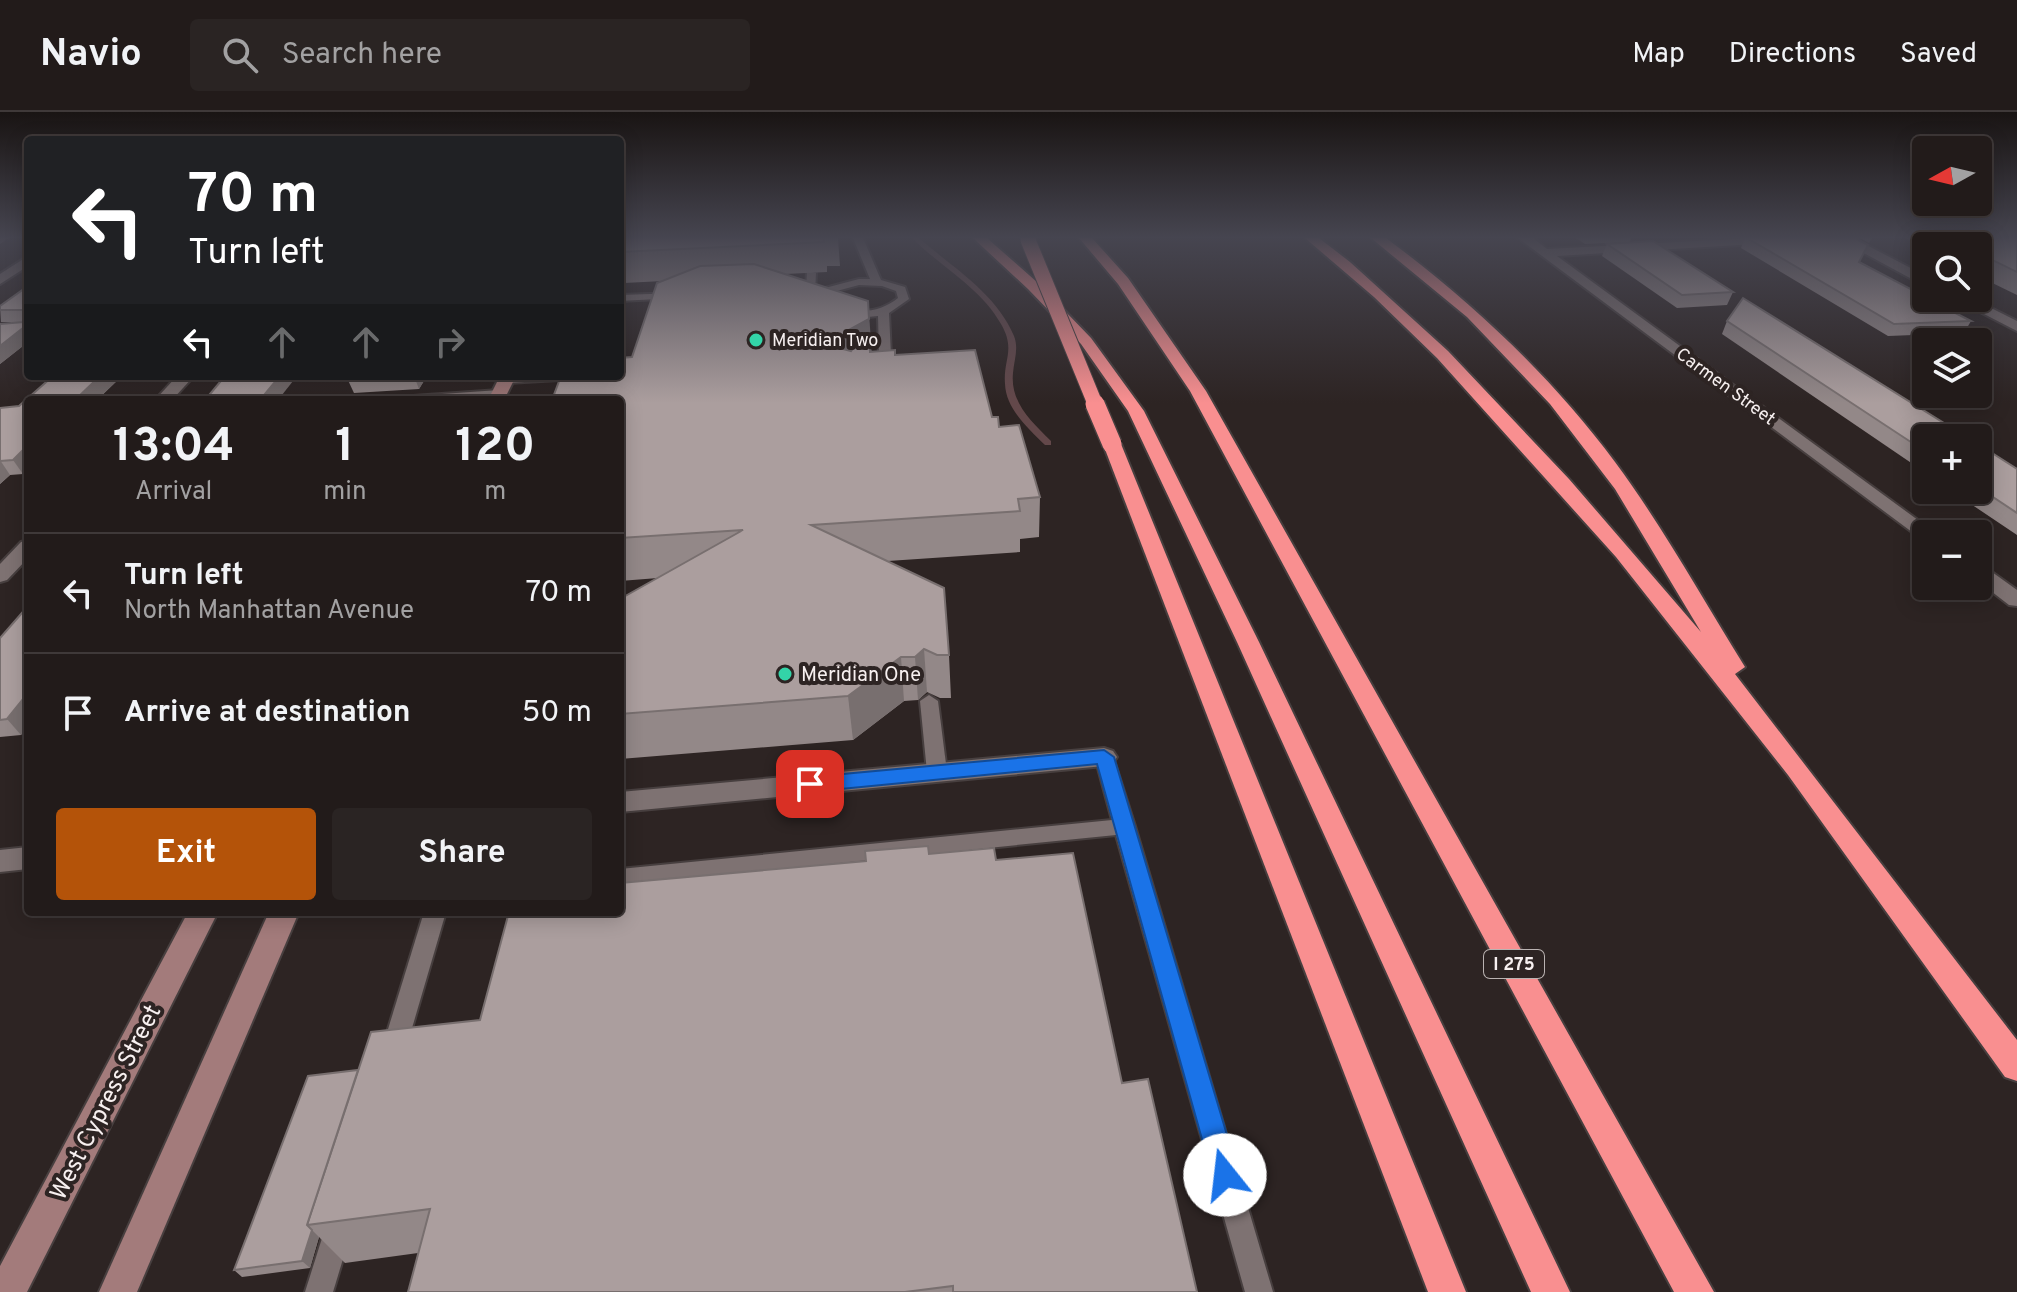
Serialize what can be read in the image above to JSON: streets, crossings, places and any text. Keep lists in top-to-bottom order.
{
  "streets": {
    "highway": ["I 275"],
    "street": ["Carmen Street", "West Cypress Street"]
  },
  "places": ["Meridian Two", "Meridian One"],
  "north": "left",
  "page": {
    "header": "Navio",
    "search": "Search here",
    "nav": ["Map", "Directions", "Saved"],
    "map_buttons": ["+", "−"],
    "turn": ["70 m", "Turn left"],
    "eta": [
      "13:04",
      "Arrival",
      "1",
      "min",
      "120",
      "m"
    ],
    "list": [
      {
        "name": "Turn left",
        "note": "North Manhattan Avenue",
        "value": "70 m"
      },
      {
        "name": "Arrive at destination",
        "value": "50 m"
      }
    ],
    "buttons": ["Exit", "Share"]
  }
}
